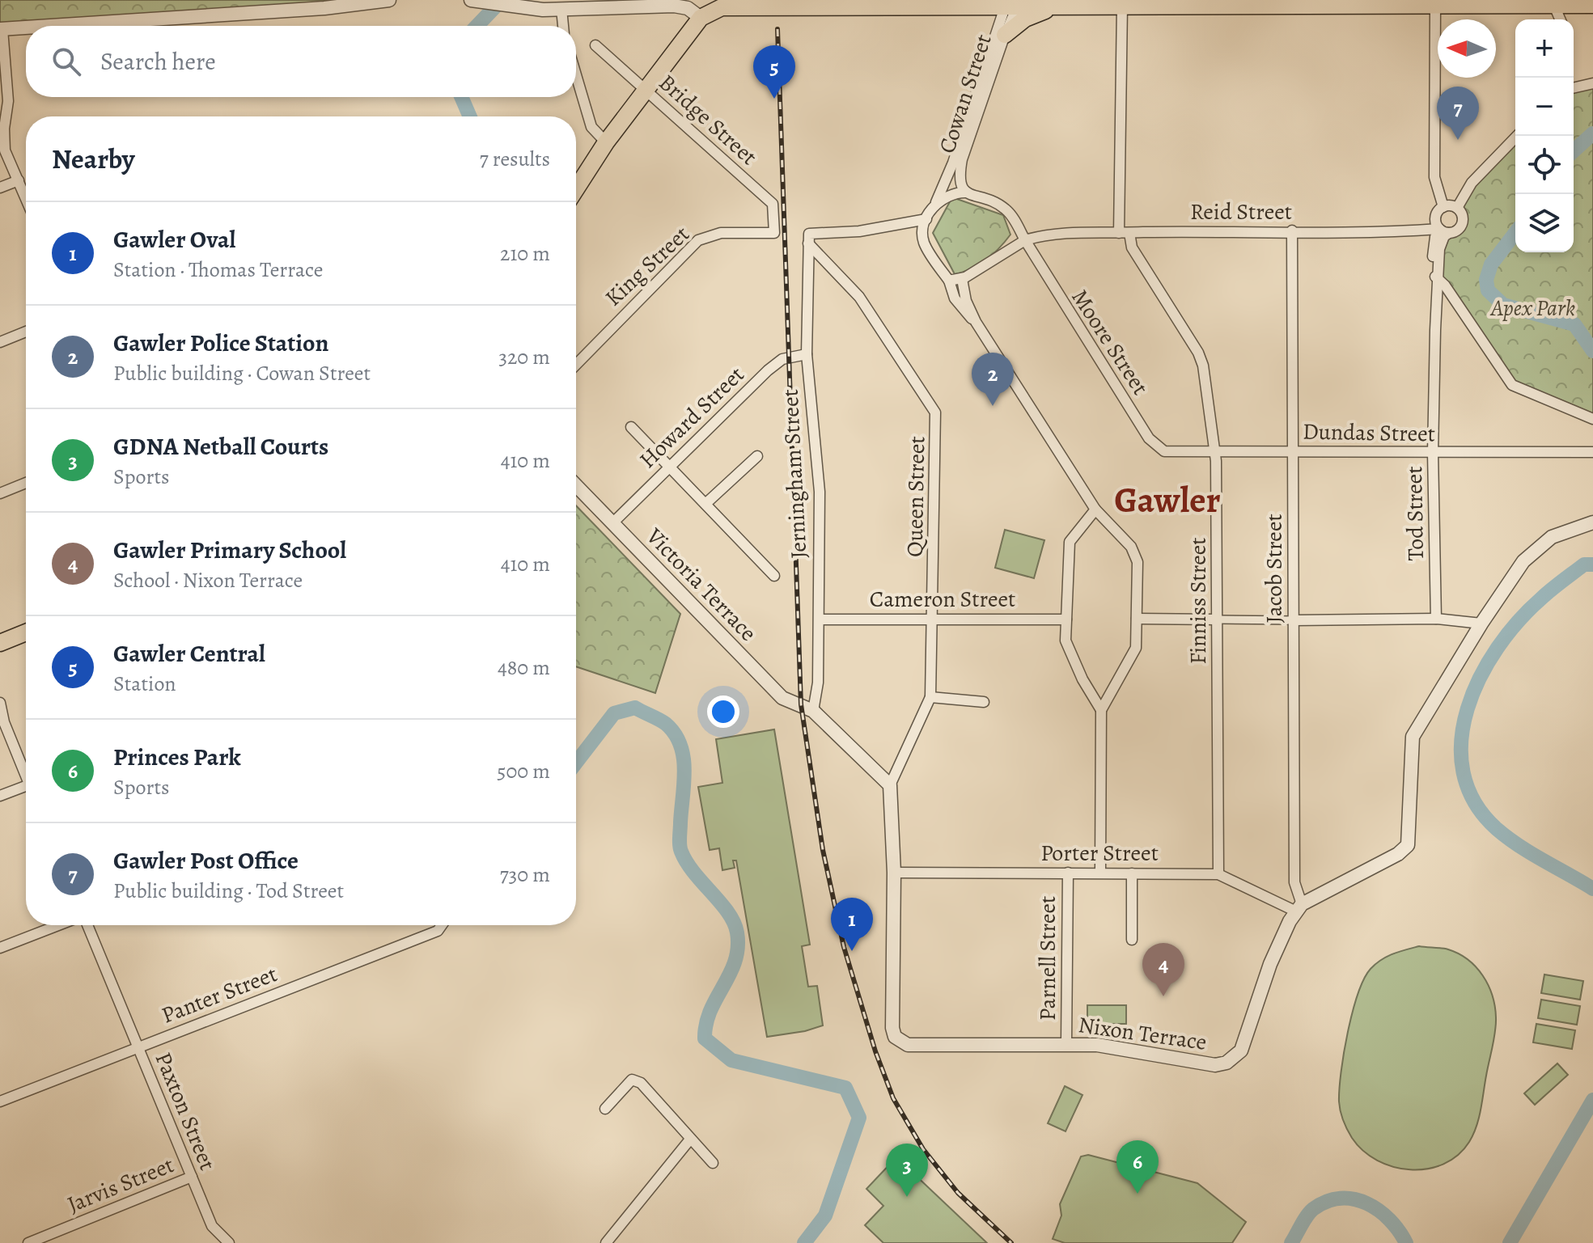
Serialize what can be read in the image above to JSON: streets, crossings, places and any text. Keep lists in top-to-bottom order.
{
  "streets": {
    "street": [
      "Cowan Street",
      "Bridge Street",
      "Reid Street",
      "King Street",
      "Moore Street",
      "Howard Street",
      "Dundas Street",
      "Jerningham Street",
      "Queen Street",
      "Tod Street",
      "Jacob Street",
      "Victoria Terrace",
      "Cameron Street",
      "Finniss Street",
      "Porter Street",
      "Parnell Street",
      "Panter Street",
      "Nixon Terrace",
      "Paxton Street",
      "Jarvis Street"
    ]
  },
  "crossings": [
    ["Cowan Street", "Reid Street"],
    ["Cowan Street", "Moore Street"],
    ["Bridge Street", "King Street"],
    ["Reid Street", "Moore Street"],
    ["Reid Street", "Tod Street"],
    ["Reid Street", "Jacob Street"],
    ["Reid Street", "Finniss Street"],
    ["Moore Street", "Dundas Street"],
    ["Howard Street", "Jerningham Street"],
    ["Howard Street", "Victoria Terrace"],
    ["Dundas Street", "Tod Street"],
    ["Dundas Street", "Jacob Street"],
    ["Dundas Street", "Finniss Street"],
    ["Jerningham Street", "Queen Street"],
    ["Jerningham Street", "Victoria Terrace"],
    ["Jerningham Street", "Cameron Street"],
    ["Queen Street", "Cameron Street"],
    ["Jacob Street", "Porter Street"],
    ["Jacob Street", "Nixon Terrace"],
    ["Finniss Street", "Porter Street"],
    ["Porter Street", "Parnell Street"],
    ["Porter Street", "Nixon Terrace"],
    ["Parnell Street", "Nixon Terrace"],
    ["Panter Street", "Paxton Street"],
    ["Paxton Street", "Jarvis Street"]
  ],
  "districts": ["Gawler"],
  "parks": ["Apex Park"],
  "north": "left",
  "page": {
    "map_buttons": ["+", "−"],
    "search": "Search here",
    "pins": [
      "5",
      "7",
      "2",
      "1",
      "4",
      "6",
      "3"
    ],
    "heading": ["Nearby", "7 results"],
    "list": [
      {
        "mark": "1",
        "name": "Gawler Oval",
        "note": "Station · Thomas Terrace",
        "value": "210 m"
      },
      {
        "mark": "2",
        "name": "Gawler Police Station",
        "note": "Public building · Cowan Street",
        "value": "320 m"
      },
      {
        "mark": "3",
        "name": "GDNA Netball Courts",
        "note": "Sports",
        "value": "410 m"
      },
      {
        "mark": "4",
        "name": "Gawler Primary School",
        "note": "School · Nixon Terrace",
        "value": "410 m"
      },
      {
        "mark": "5",
        "name": "Gawler Central",
        "note": "Station",
        "value": "480 m"
      },
      {
        "mark": "6",
        "name": "Princes Park",
        "note": "Sports",
        "value": "500 m"
      },
      {
        "mark": "7",
        "name": "Gawler Post Office",
        "note": "Public building · Tod Street",
        "value": "730 m"
      }
    ]
  }
}
